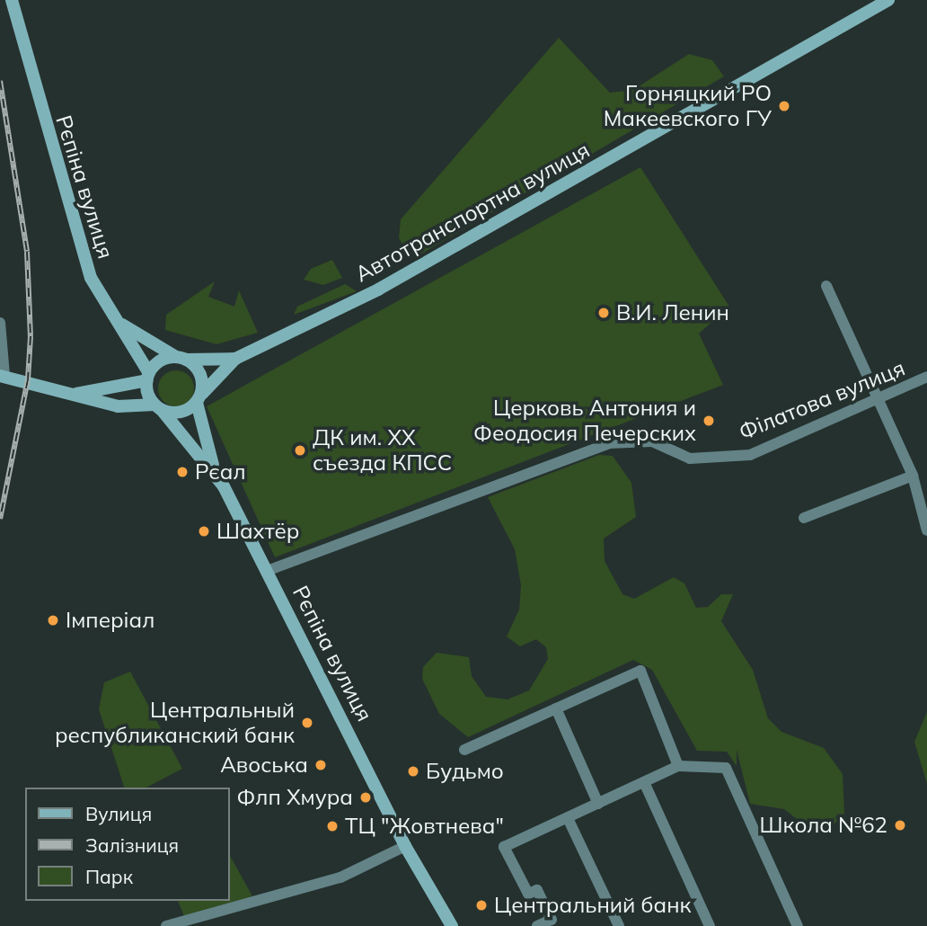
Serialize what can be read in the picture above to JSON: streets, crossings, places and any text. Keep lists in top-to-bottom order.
{
  "streets": {
    "main road": ["Рєпіна вулиця", "Автотранспортна вулиця"],
    "street": ["Філатова вулиця"]
  },
  "crossings": [
    ["Рєпіна вулиця", "Філатова вулиця"]
  ],
  "places": [
    "Горняцкий РО Макеевского ГУ",
    "В.И. Ленин",
    "Церковь Антония и Феодосия Печерских",
    "ДК им. XX съезда КПСС",
    "Рєал",
    "Шахтёр",
    "Імперіал",
    "Центральный республиканский банк",
    "Авоська",
    "Будьмо",
    "Флп Хмура",
    "Школа №62",
    "ТЦ \"Жовтнева\"",
    "Центральний банк"
  ],
  "legend": ["Вулиця", "Залізниця", "Парк"]
}
